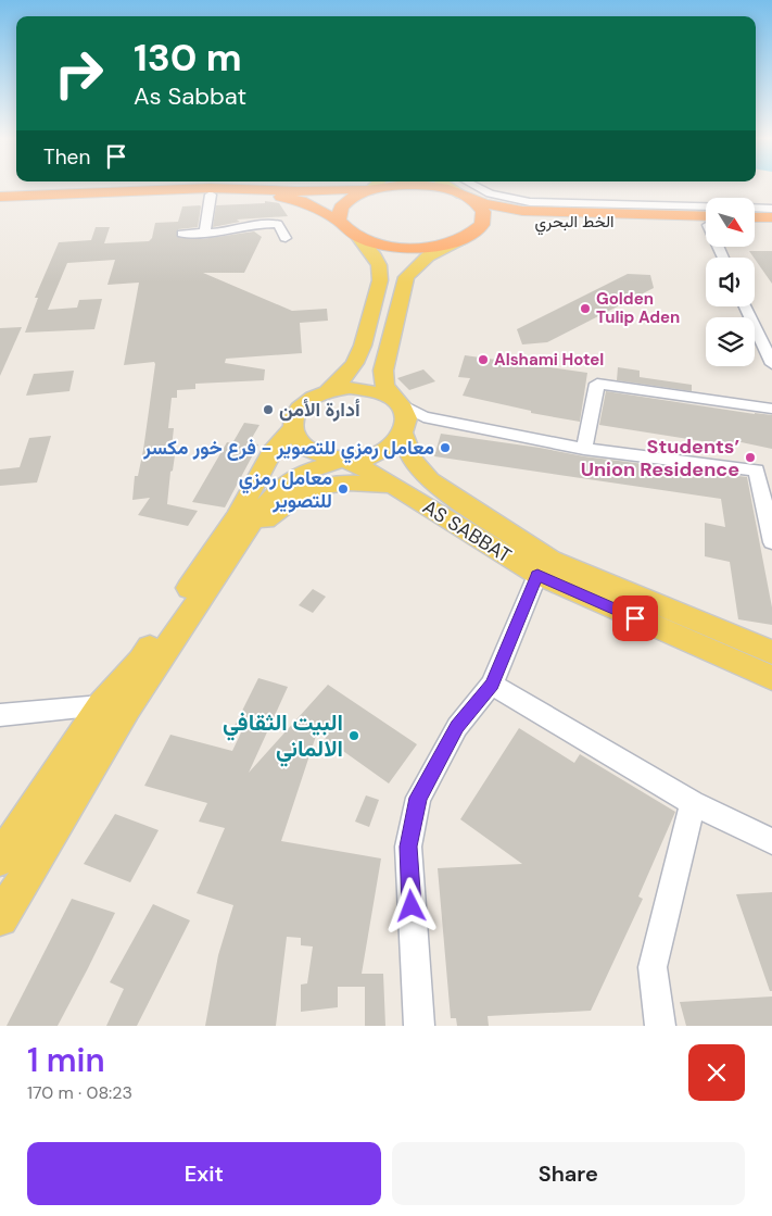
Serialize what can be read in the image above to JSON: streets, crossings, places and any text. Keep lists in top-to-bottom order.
{
  "streets": {
    "highway": ["الخط البحري"],
    "main road": ["AS SABBAT"]
  },
  "places": [
    "Golden Tulip Aden",
    "Alshami Hotel",
    "أدارة الأمن",
    "معامل رمزي للتصوير - فرع خور مكسر",
    "Students’ Union Residence",
    "معامل رمزي للتصوير",
    "البيت الثقافي الالماني"
  ],
  "north": "bottom right",
  "page": {
    "turn": ["130 m", "As Sabbat"],
    "then": "Then",
    "heading": ["1 min", "170 m · 08:23"],
    "buttons": ["Exit", "Share"]
  }
}
